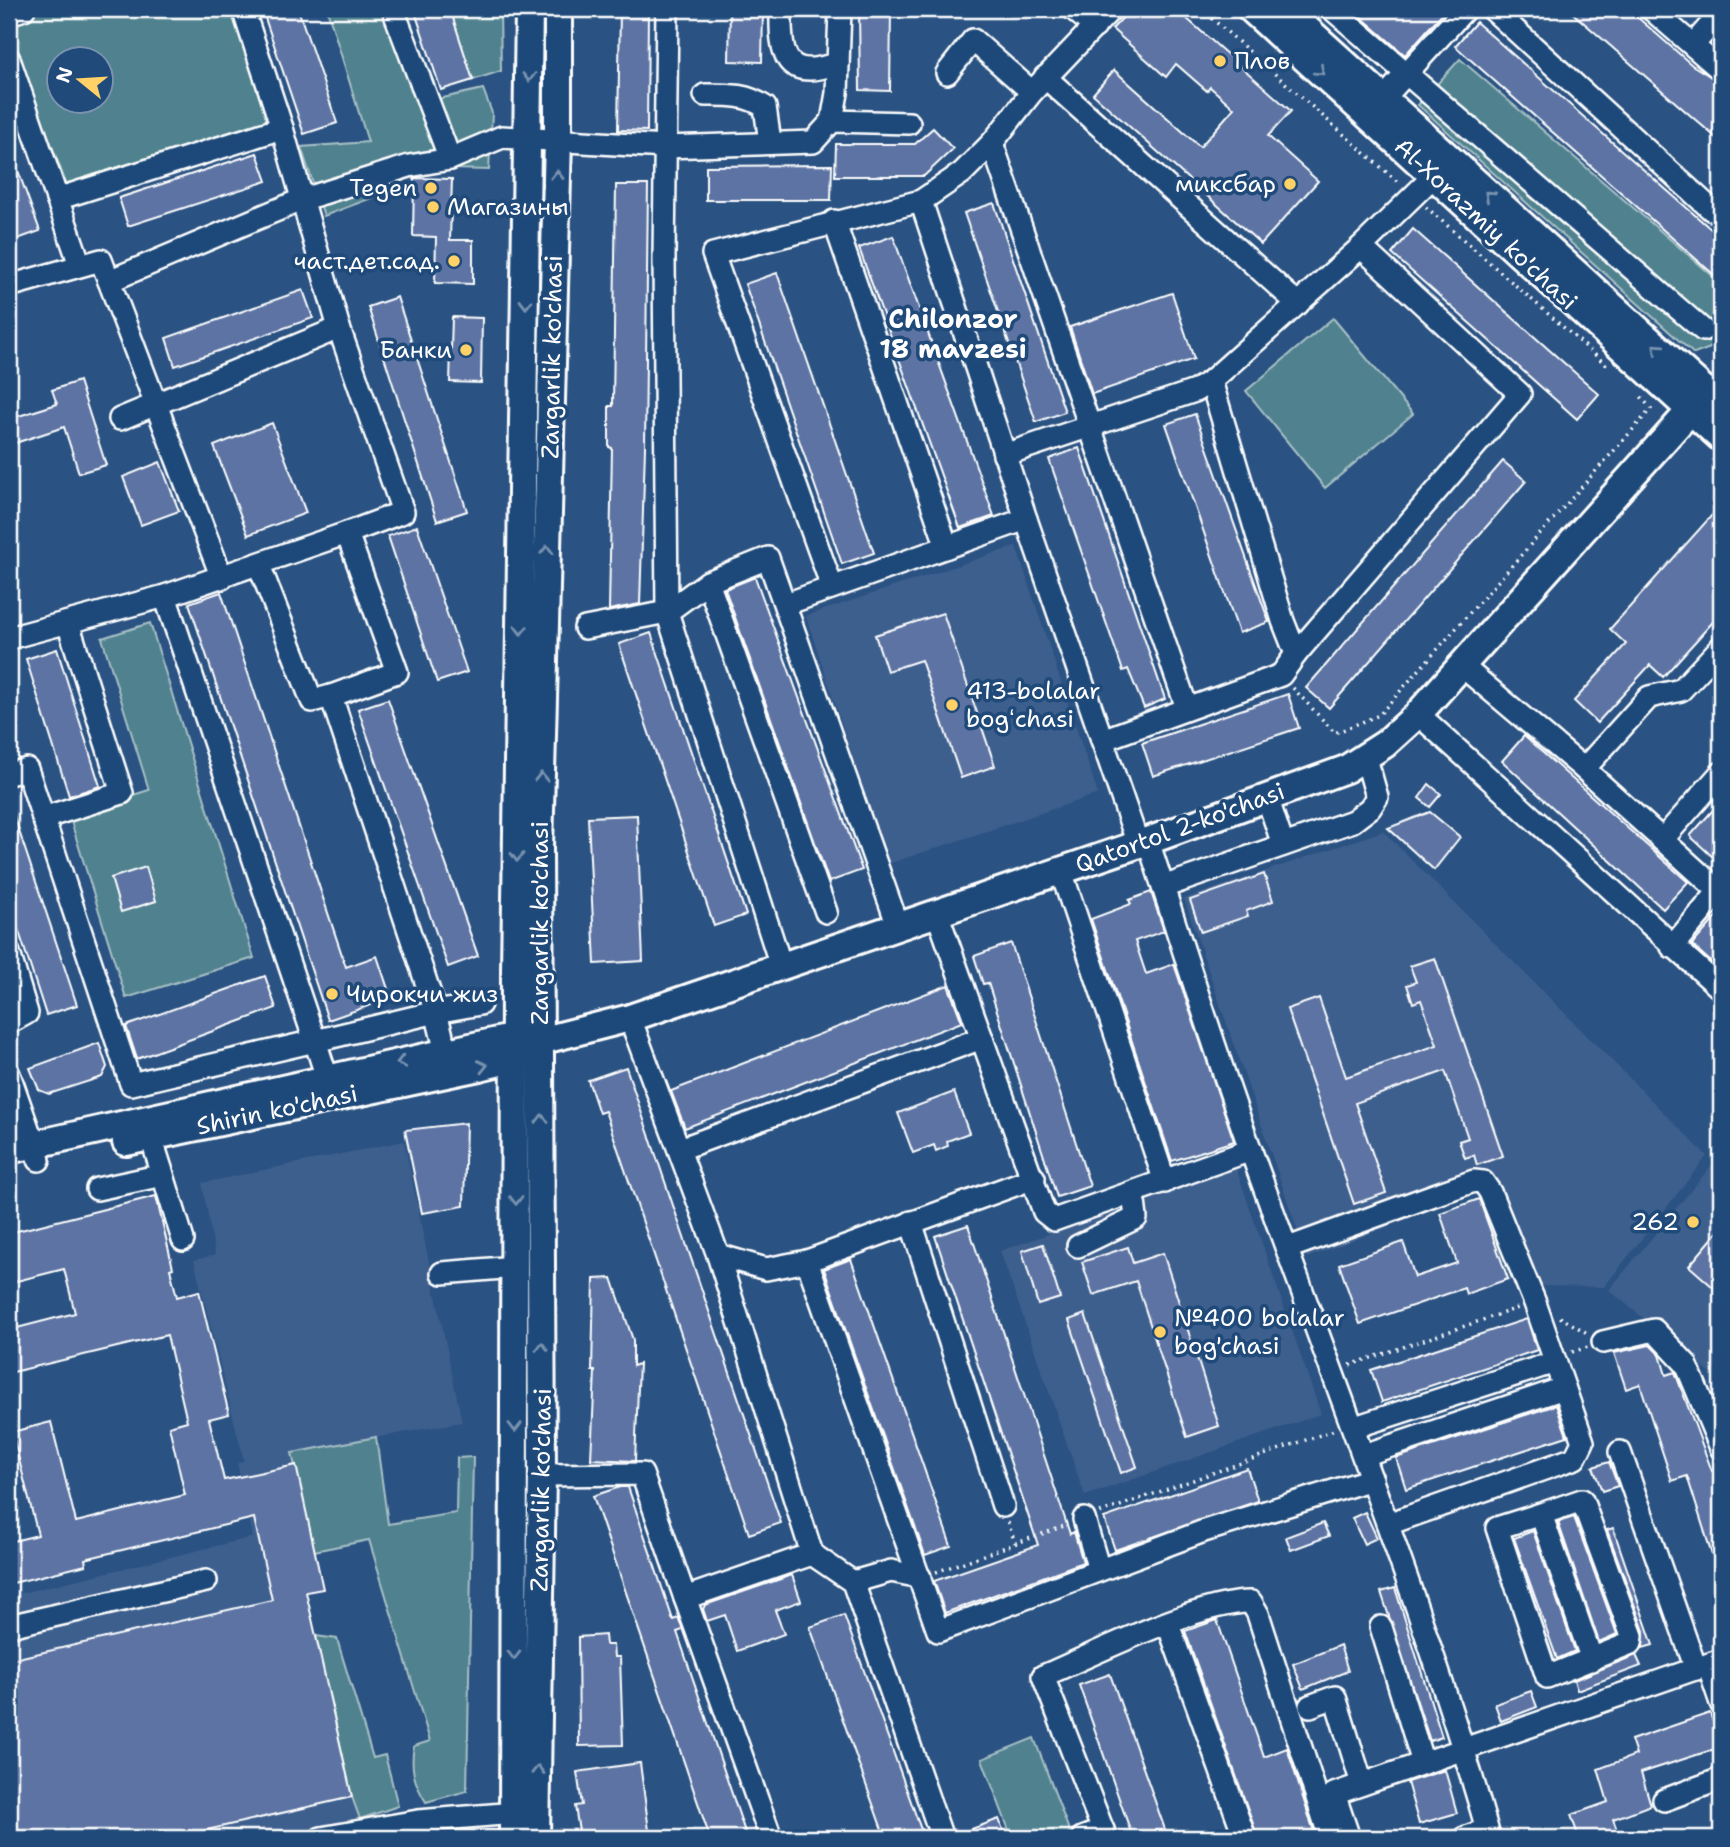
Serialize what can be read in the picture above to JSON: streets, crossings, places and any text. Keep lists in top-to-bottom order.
{
  "streets": {
    "main road": [
      "Al-Xorazmiy ko'chasi",
      "Zargarlik ko'chasi",
      "Qatortol 2-ko'chasi",
      "Shirin ko'chasi"
    ]
  },
  "crossings": [
    ["Al-Xorazmiy ko'chasi", "Qatortol 2-ko'chasi"],
    ["Zargarlik ko'chasi", "Qatortol 2-ko'chasi"],
    ["Zargarlik ko'chasi", "Shirin ko'chasi"],
    ["Qatortol 2-ko'chasi", "Shirin ko'chasi"]
  ],
  "districts": ["Chilonzor 18 mavzesi"],
  "places": [
    "Плов",
    "миксбар",
    "Tegen",
    "Магазины",
    "част.дет.сад.",
    "Банки",
    "413-bolalar bogʻchasi",
    "Чирокчи жиз",
    "262",
    "№400 bolalar bog'chasi"
  ],
  "north": "left"
}
